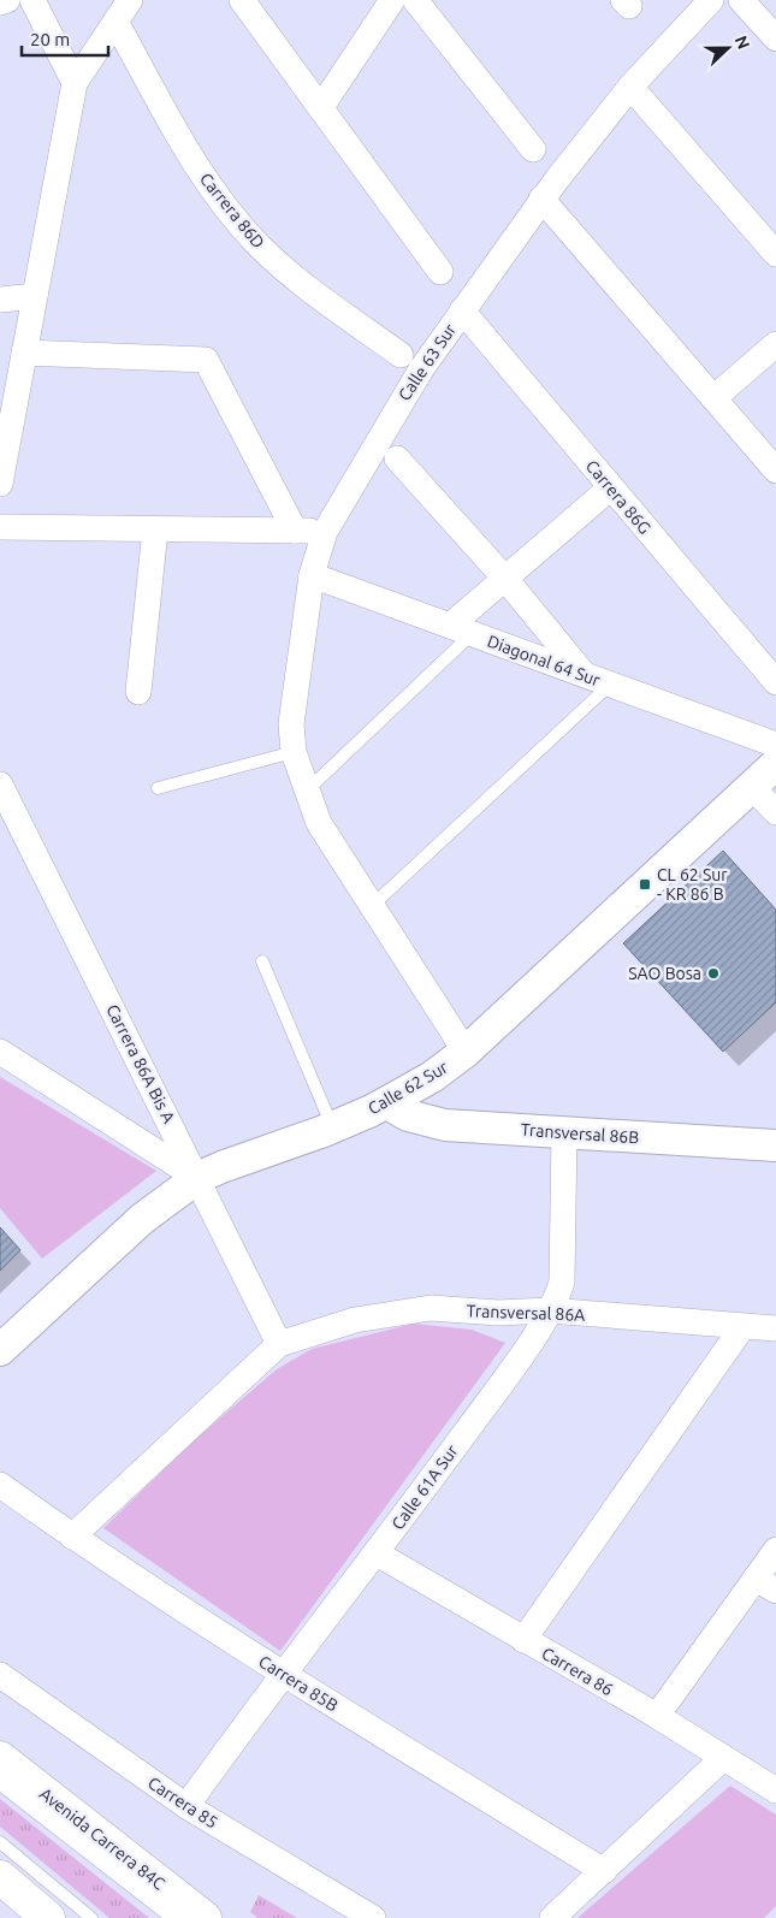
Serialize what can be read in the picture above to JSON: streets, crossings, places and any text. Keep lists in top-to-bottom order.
{
  "streets": {
    "main road": ["Avenida Carrera 84C"],
    "street": [
      "Carrera 86D",
      "Calle 63 Sur",
      "Carrera 86G",
      "Diagonal 64 Sur",
      "Carrera 86A Bis A",
      "Calle 62 Sur",
      "Transversal 86B",
      "Transversal 86A",
      "Calle 61A Sur",
      "Carrera 86",
      "Carrera 85B",
      "Carrera 85"
    ]
  },
  "crossings": [
    ["Calle 63 Sur", "Carrera 86G"],
    ["Calle 63 Sur", "Diagonal 64 Sur"],
    ["Calle 63 Sur", "Calle 62 Sur"],
    ["Carrera 86A Bis A", "Calle 62 Sur"],
    ["Carrera 86A Bis A", "Transversal 86A"],
    ["Calle 62 Sur", "Transversal 86B"],
    ["Transversal 86B", "Calle 61A Sur"],
    ["Transversal 86A", "Calle 61A Sur"],
    ["Calle 61A Sur", "Carrera 86"],
    ["Calle 61A Sur", "Carrera 85B"],
    ["Calle 61A Sur", "Carrera 85"]
  ],
  "places": {
    "transit": ["CL 62 Sur - KR 86 B"],
    "other": ["SAO Bosa"]
  },
  "scale_bar": "20 m",
  "north": "right"
}
